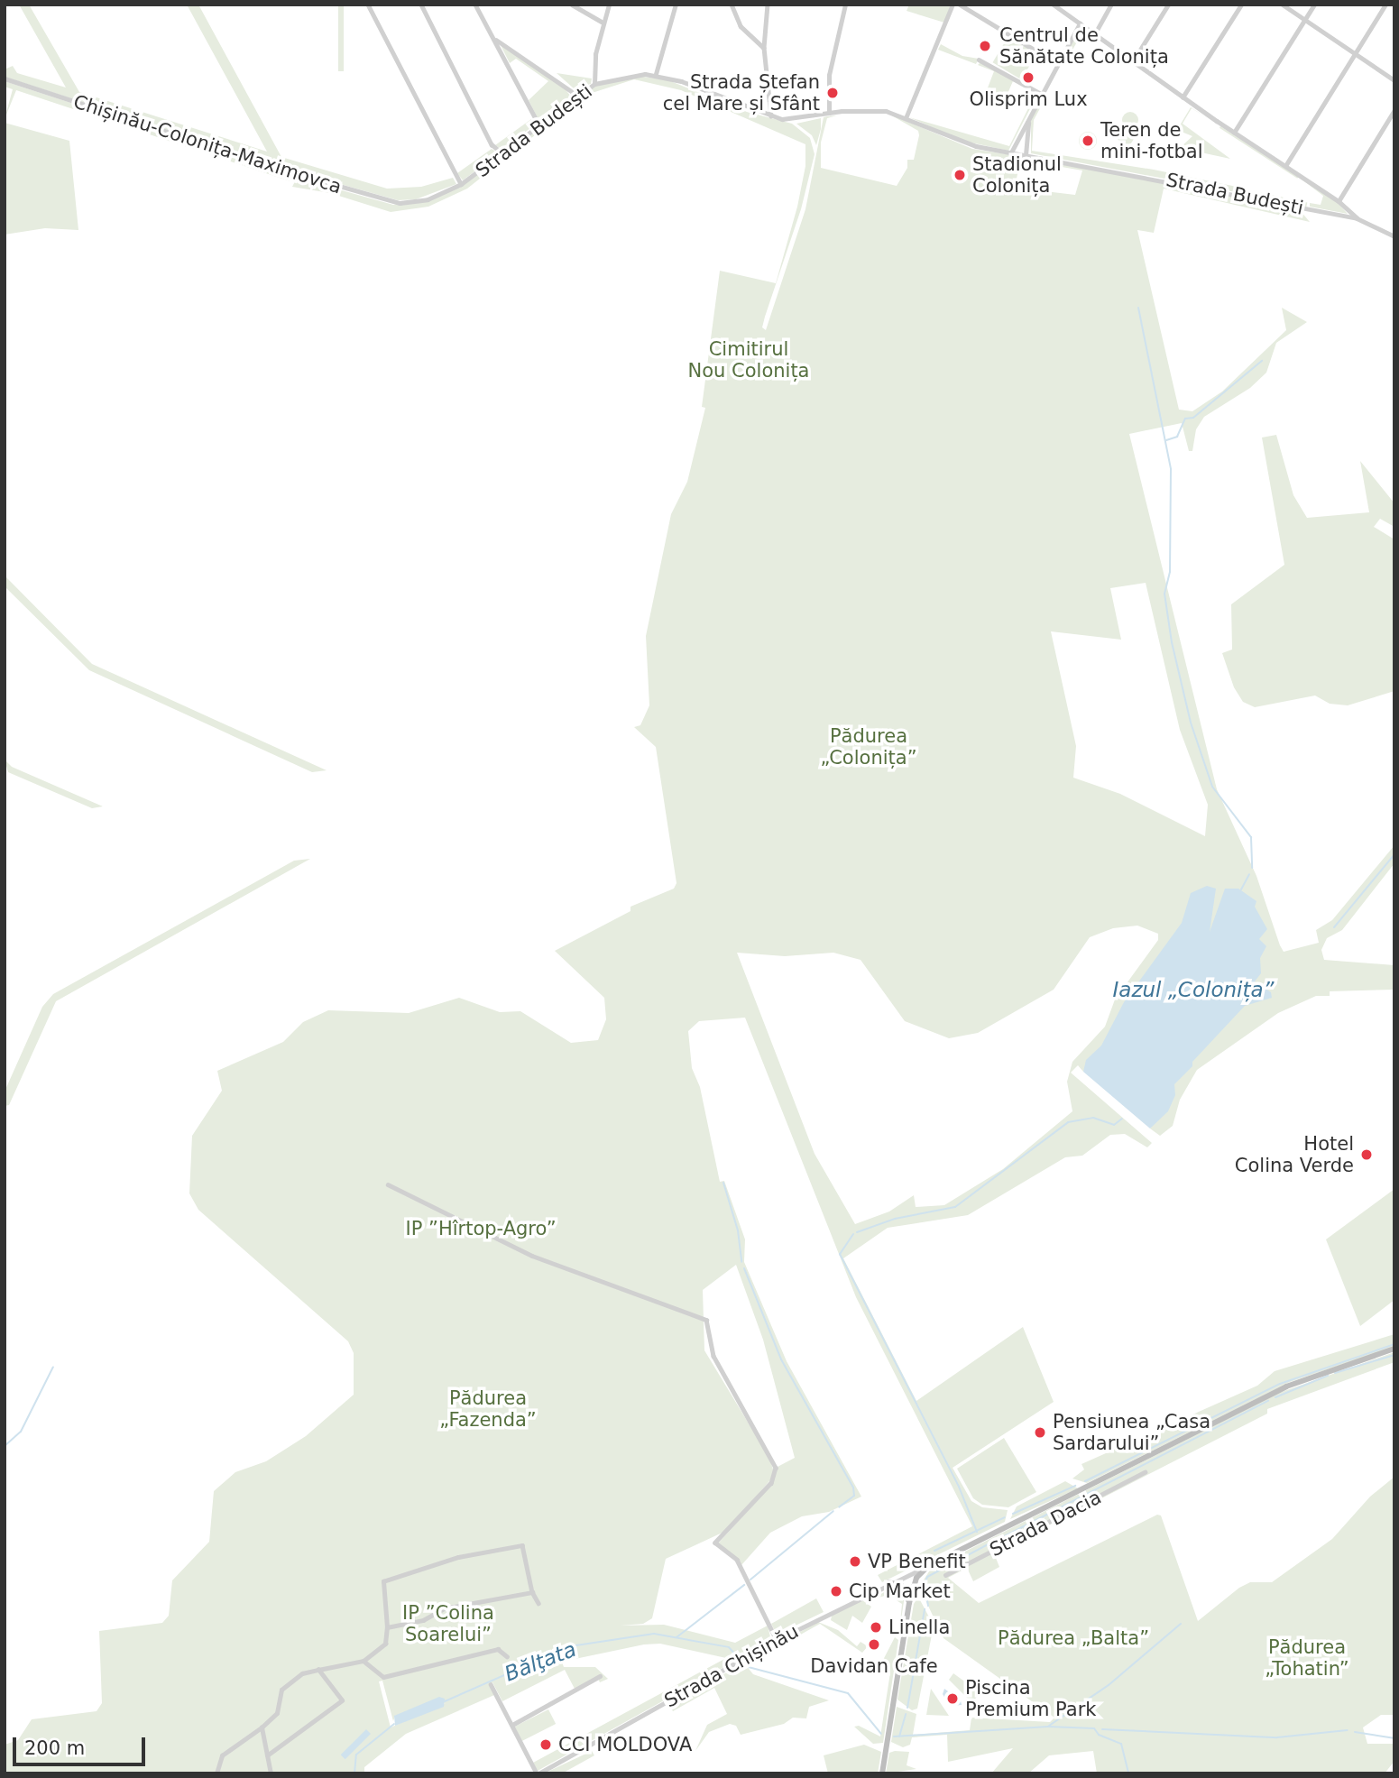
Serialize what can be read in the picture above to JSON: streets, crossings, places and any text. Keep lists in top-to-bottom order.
{
  "streets": {
    "street": [
      "Strada Budești",
      "Chișinău-Colonița-Maximovca",
      "Strada Dacia",
      "Strada Chișinău"
    ]
  },
  "crossings": [
    ["Strada Budești", "Chișinău-Colonița-Maximovca"]
  ],
  "water": ["Iazul „Colonița”", "Bălţata"],
  "parks": [
    "Cimitirul Nou Colonița",
    "Pădurea „Colonița”",
    "IP ”Hîrtop-Agro”",
    "Pădurea „Fazenda”",
    "IP ”Colina Soarelui”",
    "Pădurea „Balta”",
    "Pădurea „Tohatin”"
  ],
  "places": [
    "Centrul de Sănătate Colonița",
    "Olisprim Lux",
    "Strada Ștefan cel Mare și Sfânt",
    "Teren de mini-fotbal",
    "Stadionul Colonița",
    "Hotel Colina Verde",
    "Pensiunea „Casa Sardarului”",
    "VP Benefit",
    "Cip Market",
    "Linella",
    "Davidan Cafe",
    "Piscina Premium Park",
    "CCI MOLDOVA"
  ],
  "scale_bar": "200 m"
}
